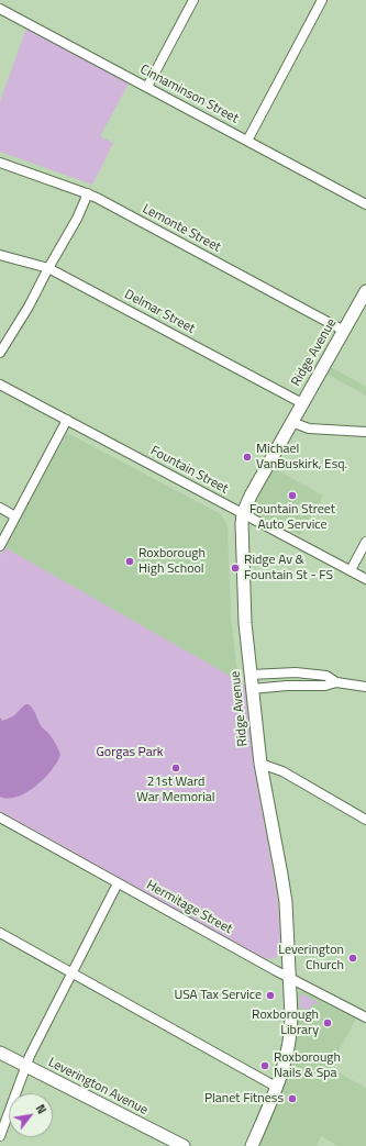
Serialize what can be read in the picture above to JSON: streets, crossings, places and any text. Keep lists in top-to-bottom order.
{
  "streets": {
    "main road": ["Ridge Avenue", "Leverington Avenue"],
    "street": [
      "Cinnaminson Street",
      "Lemonte Street",
      "Delmar Street",
      "Fountain Street",
      "Hermitage Street"
    ]
  },
  "crossings": [
    ["Lemonte Street", "Ridge Avenue"],
    ["Delmar Street", "Ridge Avenue"],
    ["Ridge Avenue", "Fountain Street"],
    ["Ridge Avenue", "Hermitage Street"]
  ],
  "parks": ["Gorgas Park"],
  "places": [
    "Michael VanBuskirk, Esq.",
    "Fountain Street Auto Service",
    "Roxborough High School",
    "Ridge Av & Fountain St - FS",
    "21st Ward War Memorial",
    "Leverington Church",
    "USA Tax Service",
    "Roxborough Library",
    "Roxborough Nails & Spa",
    "Planet Fitness"
  ],
  "north": "top right"
}
